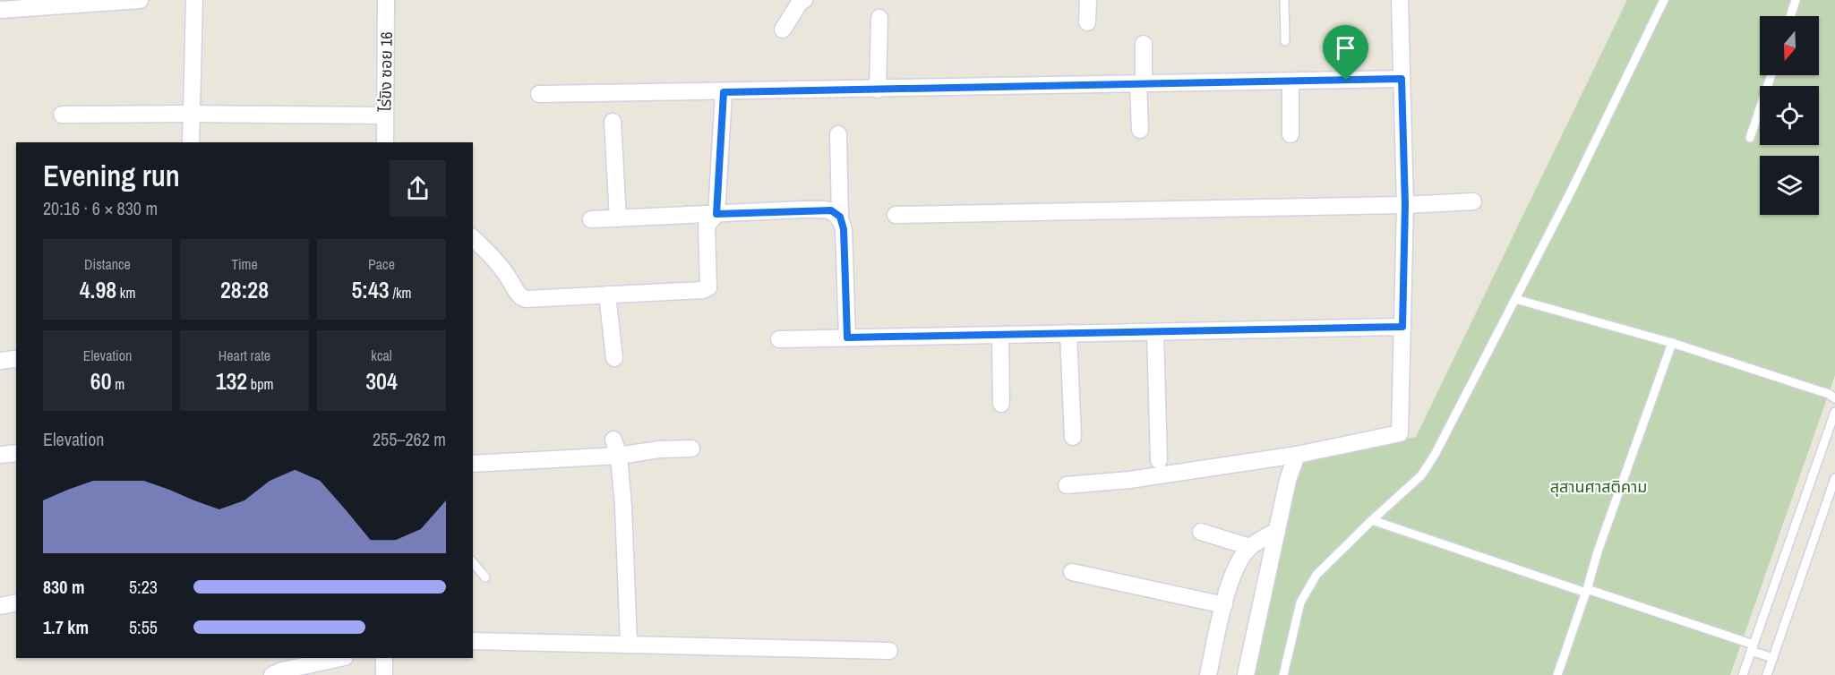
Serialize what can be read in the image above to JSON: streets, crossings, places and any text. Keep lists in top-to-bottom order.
{
  "streets": {
    "street": ["ไร่ขิง ซอย 16"]
  },
  "parks": ["สุสานศาสติคาม"],
  "north": "bottom",
  "page": {
    "heading": ["Evening run", "20:16 · 6 × 830 m"],
    "stats": [
      ["Distance", "4.98 km"],
      ["Time", "28:28"],
      ["Pace", "5:43 /km"],
      ["Elevation", "60 m"],
      ["Heart rate", "132 bpm"],
      ["kcal", "304"]
    ],
    "chart": ["Elevation", "255–262 m"],
    "list": [
      {
        "name": "830 m",
        "note": "5:23"
      },
      {
        "name": "1.7 km",
        "note": "5:55"
      }
    ]
  }
}
